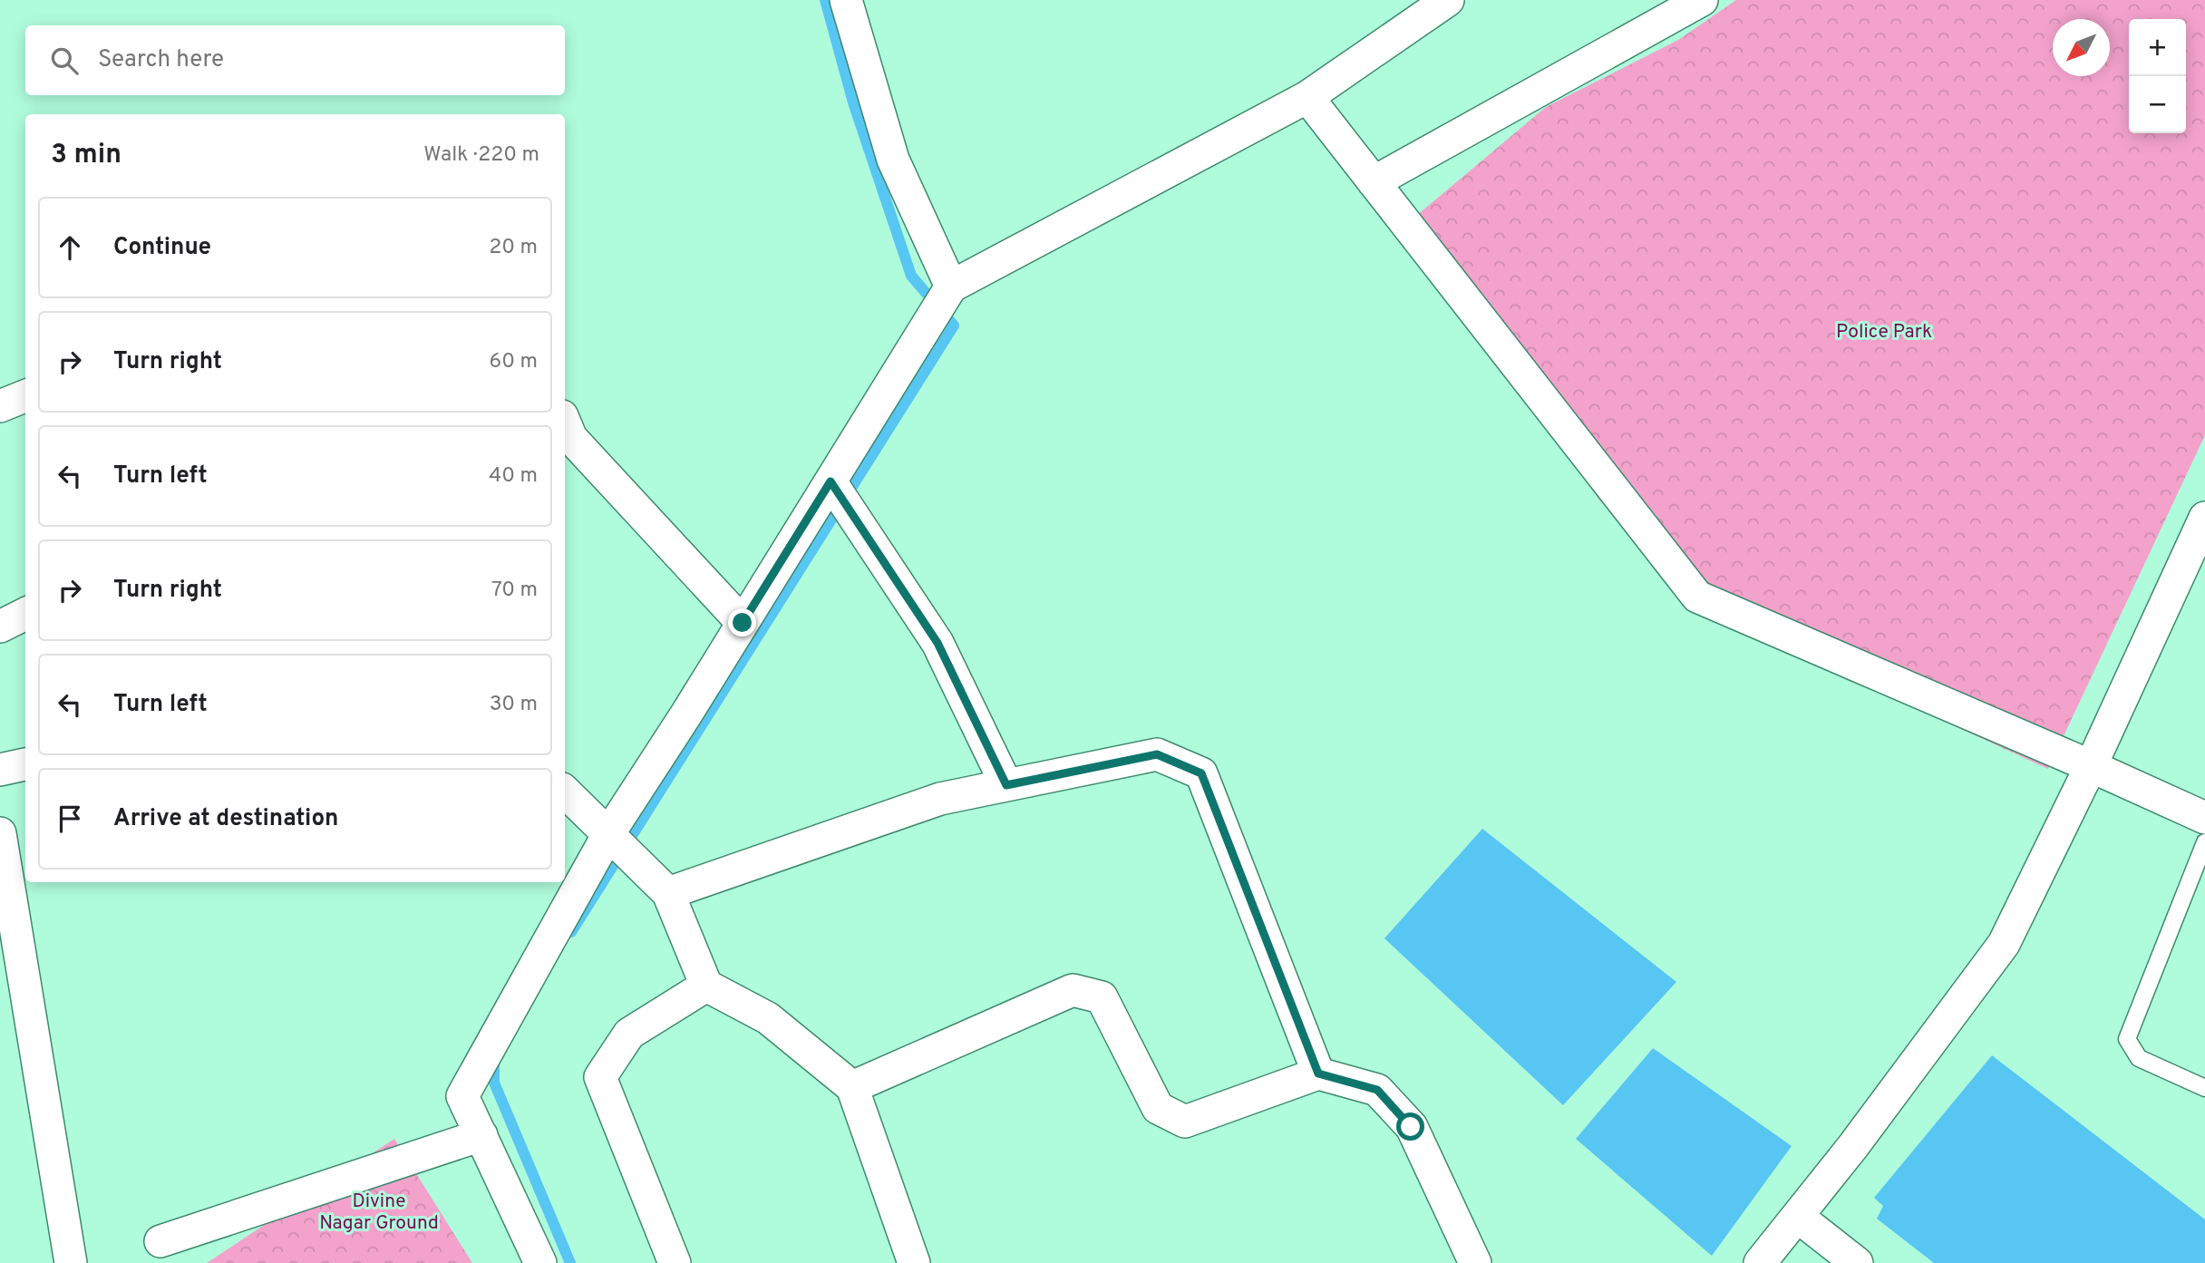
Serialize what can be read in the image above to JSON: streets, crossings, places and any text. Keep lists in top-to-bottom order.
{
  "parks": ["Police Park", "Divine Nagar Ground"],
  "north": "bottom left",
  "page": {
    "map_buttons": ["+", "−"],
    "search": "Search here",
    "heading": ["3 min", "Walk · 220 m"],
    "list": [
      ["Continue", "20 m"],
      ["Turn right", "60 m"],
      ["Turn left", "40 m"],
      ["Turn right", "70 m"],
      ["Turn left", "30 m"],
      "Arrive at destination"
    ]
  }
}
